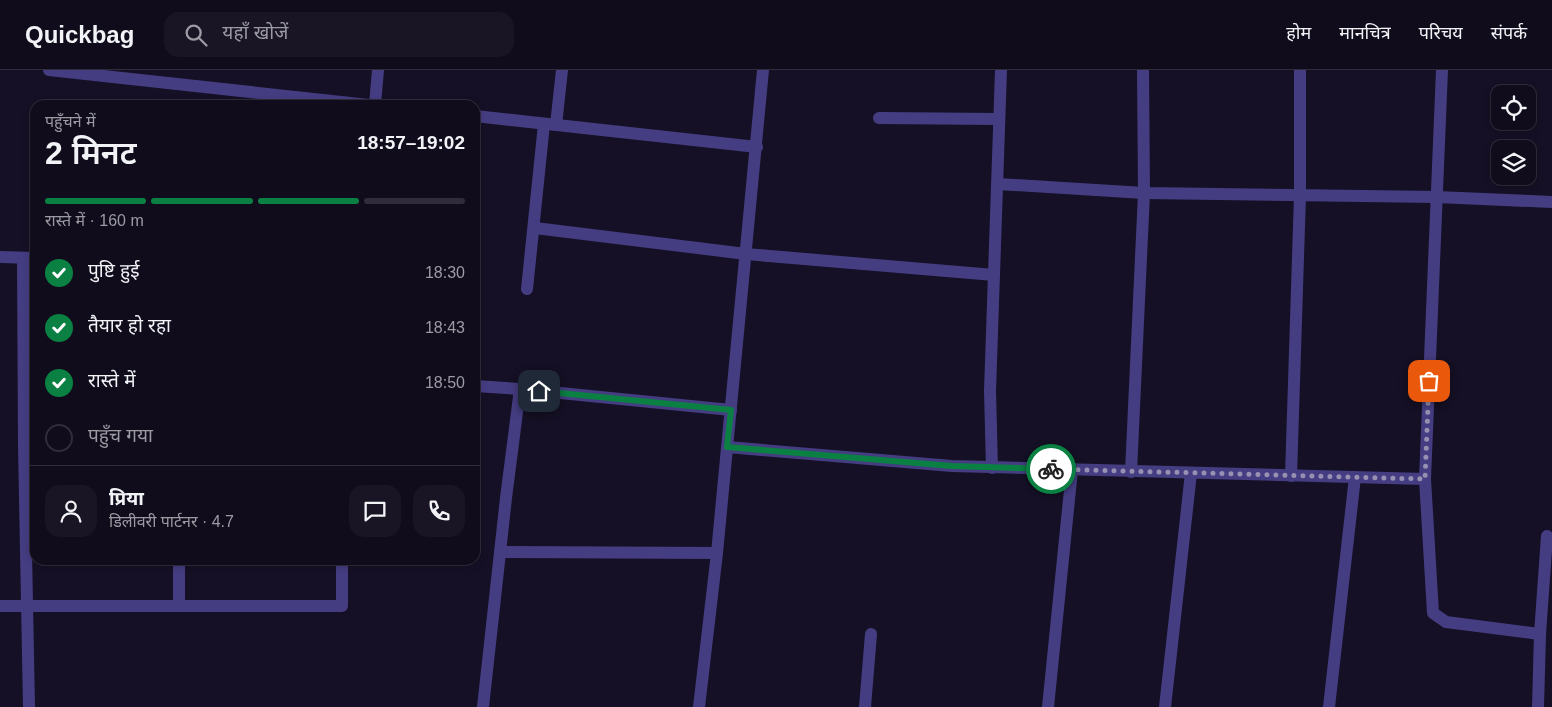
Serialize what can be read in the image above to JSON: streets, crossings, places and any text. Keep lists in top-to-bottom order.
{
  "page": {
    "header": "Quickbag",
    "search": "यहाँ खोजें",
    "nav": [
      "होम",
      "मानचित्र",
      "परिचय",
      "संपर्क"
    ],
    "heading": ["2 मिनट", "पहुँचने में", "18:57–19:02"],
    "panel": ["प्रिया", "डिलीवरी पार्टनर · 4.7"],
    "bar": "रास्ते में · 160 m",
    "list": [
      ["पुष्टि हुई", "18:30"],
      ["तैयार हो रहा", "18:43"],
      ["रास्ते में", "18:50"],
      "पहुँच गया"
    ]
  }
}
